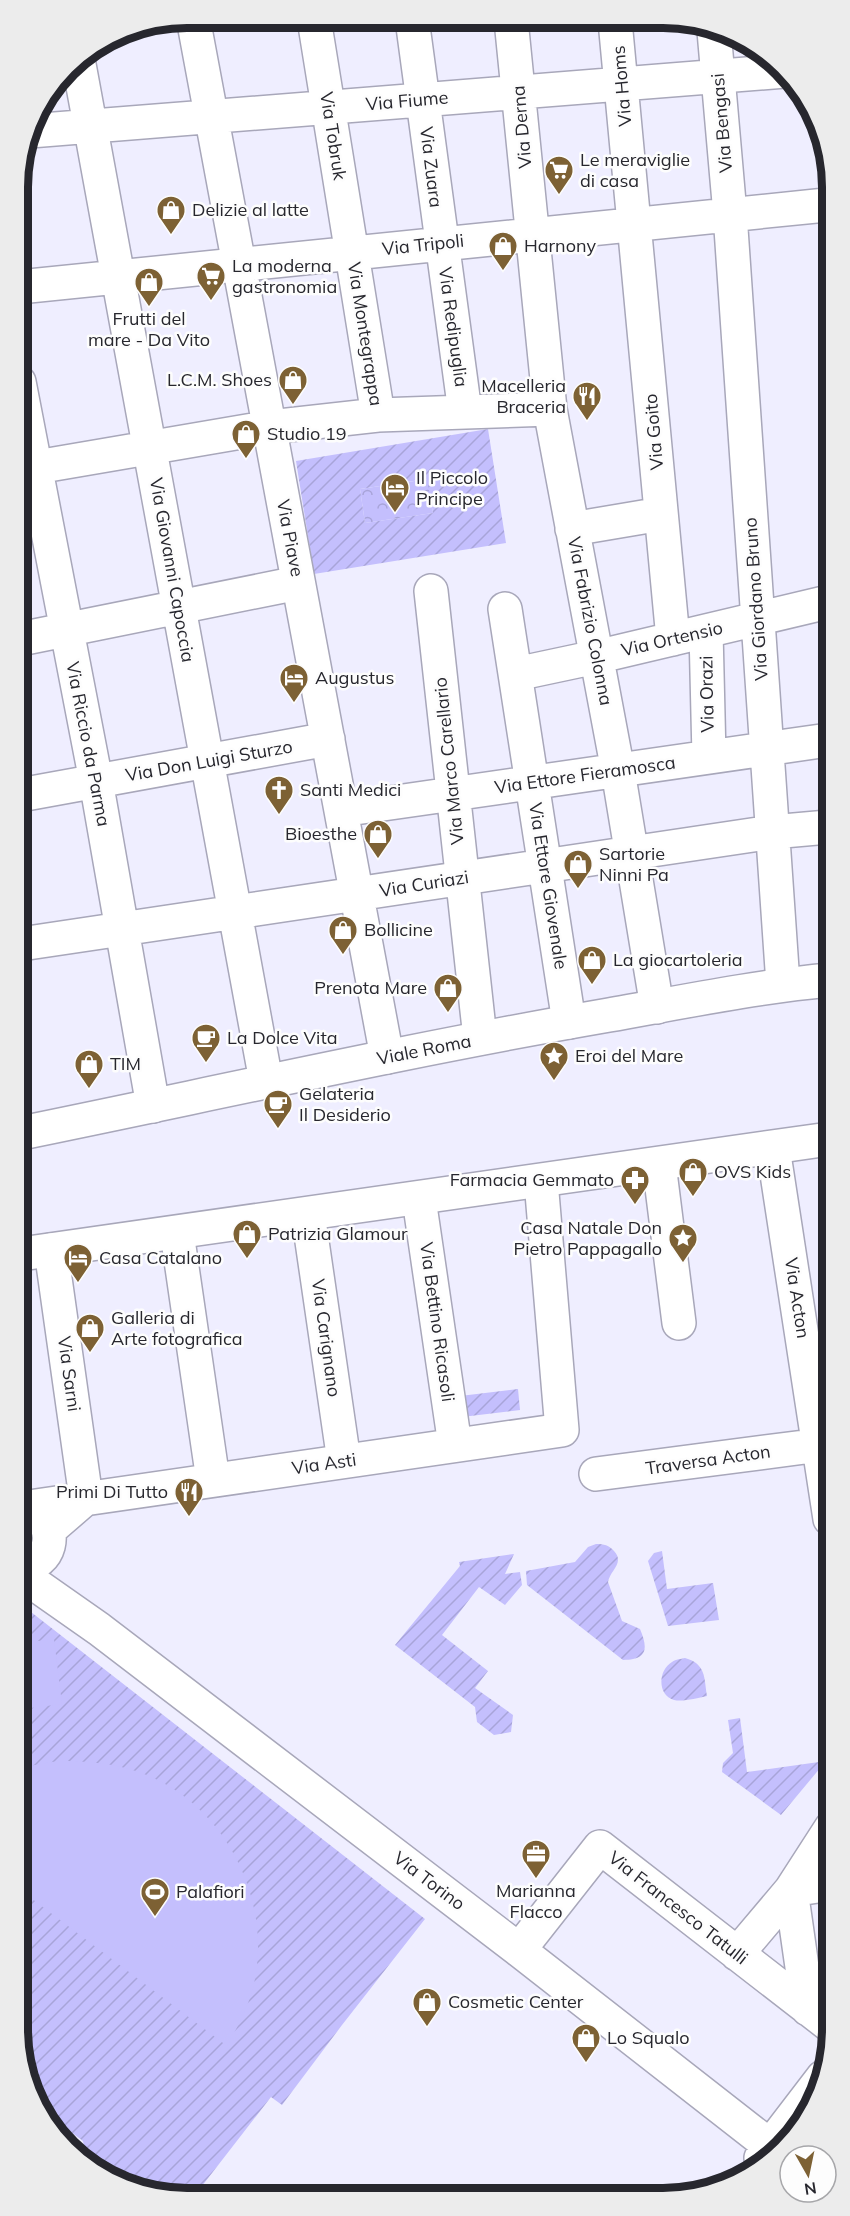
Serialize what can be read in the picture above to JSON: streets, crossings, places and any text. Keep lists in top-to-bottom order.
{
  "streets": {
    "street": [
      "Via Homs",
      "Via Fiume",
      "Via Bengasi",
      "Via Derna",
      "Via Tobruk",
      "Via Zuara",
      "Via Tripoli",
      "Via Redipuglia",
      "Via Montegrappa",
      "Via Goito",
      "Via Piave",
      "Via Giovanni Capoccia",
      "Via Giordano Bruno",
      "Via Fabrizio Colonna",
      "Via Ortensio",
      "Via Orazi",
      "Via Riccio da Parma",
      "Via Don Luigi Sturzo",
      "Via Marco Carellario",
      "Via Ettore Fieramosca",
      "Via Curiazi",
      "Via Ettore Giovenale",
      "Viale Roma",
      "Via Acton",
      "Via Bettino Ricasoli",
      "Via Carignano",
      "Via Sarni",
      "Traversa Acton",
      "Via Asti",
      "Via Torino",
      "Via Francesco Tatulli"
    ]
  },
  "crossings": [
    ["Via Homs", "Via Fiume"],
    ["Via Homs", "Via Tripoli"],
    ["Via Homs", "Via Goito"],
    ["Via Fiume", "Via Bengasi"],
    ["Via Fiume", "Via Derna"],
    ["Via Fiume", "Via Tobruk"],
    ["Via Fiume", "Via Zuara"],
    ["Via Fiume", "Via Piave"],
    ["Via Fiume", "Via Giovanni Capoccia"],
    ["Via Bengasi", "Via Tripoli"],
    ["Via Bengasi", "Via Giordano Bruno"],
    ["Via Derna", "Via Tripoli"],
    ["Via Derna", "Via Fabrizio Colonna"],
    ["Via Tobruk", "Via Tripoli"],
    ["Via Tobruk", "Via Montegrappa"],
    ["Via Zuara", "Via Tripoli"],
    ["Via Zuara", "Via Redipuglia"],
    ["Via Tripoli", "Via Redipuglia"],
    ["Via Tripoli", "Via Montegrappa"],
    ["Via Tripoli", "Via Goito"],
    ["Via Tripoli", "Via Piave"],
    ["Via Tripoli", "Via Giovanni Capoccia"],
    ["Via Tripoli", "Via Giordano Bruno"],
    ["Via Tripoli", "Via Fabrizio Colonna"],
    ["Via Goito", "Via Ortensio"],
    ["Via Piave", "Via Don Luigi Sturzo"],
    ["Via Piave", "Via Ettore Fieramosca"],
    ["Via Piave", "Via Curiazi"],
    ["Via Piave", "Viale Roma"],
    ["Via Giovanni Capoccia", "Via Don Luigi Sturzo"],
    ["Via Giovanni Capoccia", "Via Curiazi"],
    ["Via Giovanni Capoccia", "Viale Roma"],
    ["Via Giordano Bruno", "Via Ortensio"],
    ["Via Giordano Bruno", "Via Ettore Fieramosca"],
    ["Via Giordano Bruno", "Via Curiazi"],
    ["Via Giordano Bruno", "Viale Roma"],
    ["Via Fabrizio Colonna", "Via Ortensio"],
    ["Via Fabrizio Colonna", "Via Ettore Fieramosca"],
    ["Via Fabrizio Colonna", "Via Curiazi"],
    ["Via Fabrizio Colonna", "Viale Roma"],
    ["Via Ortensio", "Via Orazi"],
    ["Via Ortensio", "Via Ettore Giovenale"],
    ["Via Orazi", "Via Ettore Fieramosca"],
    ["Via Riccio da Parma", "Via Don Luigi Sturzo"],
    ["Via Riccio da Parma", "Via Curiazi"],
    ["Via Riccio da Parma", "Viale Roma"],
    ["Via Marco Carellario", "Via Ettore Fieramosca"],
    ["Via Marco Carellario", "Via Curiazi"],
    ["Via Marco Carellario", "Viale Roma"],
    ["Via Ettore Fieramosca", "Via Ettore Giovenale"],
    ["Via Curiazi", "Via Ettore Giovenale"],
    ["Via Ettore Giovenale", "Viale Roma"],
    ["Via Acton", "Traversa Acton"],
    ["Via Bettino Ricasoli", "Via Asti"],
    ["Via Carignano", "Via Asti"],
    ["Via Sarni", "Via Asti"],
    ["Via Torino", "Via Francesco Tatulli"]
  ],
  "places": {
    "supermarket": ["Le meraviglie di casa", "La moderna gastronomia"],
    "shop": [
      "Delizie al latte",
      "Harnony",
      "Frutti del mare - Da Vito",
      "L.C.M. Shoes",
      "Studio 19",
      "Bioesthe",
      "Sartorie Ninni Pa",
      "Bollicine",
      "La giocartoleria",
      "Prenota Mare",
      "TIM",
      "OVS Kids",
      "Patrizia Glamour",
      "Galleria di Arte fotografica",
      "Cosmetic Center",
      "Lo Squalo"
    ],
    "restaurant": ["Macelleria Braceria", "Primi Di Tutto"],
    "hotel": ["Il Piccolo Principe", "Augustus", "Casa Catalano"],
    "church": ["Santi Medici"],
    "cafe": ["La Dolce Vita", "Gelateria Il Desiderio"],
    "place": ["Eroi del Mare", "Casa Natale Don Pietro Pappagallo"],
    "pharmacy": ["Farmacia Gemmato"],
    "office": ["Marianna Flacco"],
    "sports": ["Palafiori"]
  },
  "north": "bottom"
}
